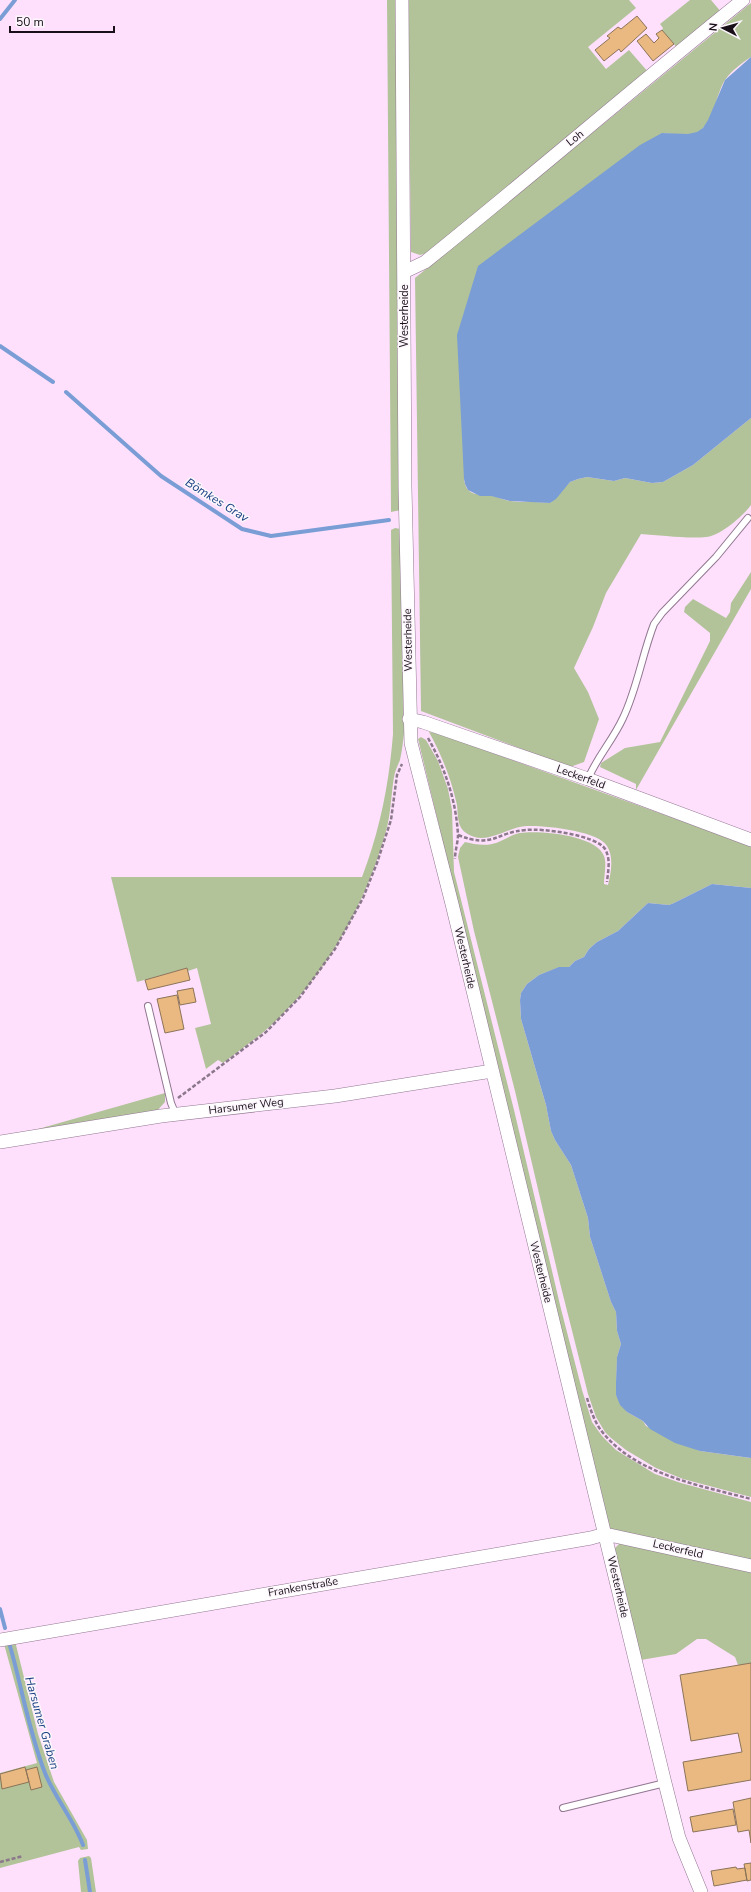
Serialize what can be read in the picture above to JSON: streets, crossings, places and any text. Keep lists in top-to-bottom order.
{
  "streets": {
    "street": [
      "Loh",
      "Westerheide",
      "Leckerfeld",
      "Harsumer Weg",
      "Frankenstraße"
    ]
  },
  "crossings": [
    ["Loh", "Westerheide"],
    ["Westerheide", "Leckerfeld"],
    ["Westerheide", "Harsumer Weg"],
    ["Westerheide", "Frankenstraße"],
    ["Leckerfeld", "Frankenstraße"]
  ],
  "water": ["Bömkes Grav", "Harsumer Graben"],
  "scale_bar": "50 m",
  "north": "left"
}
